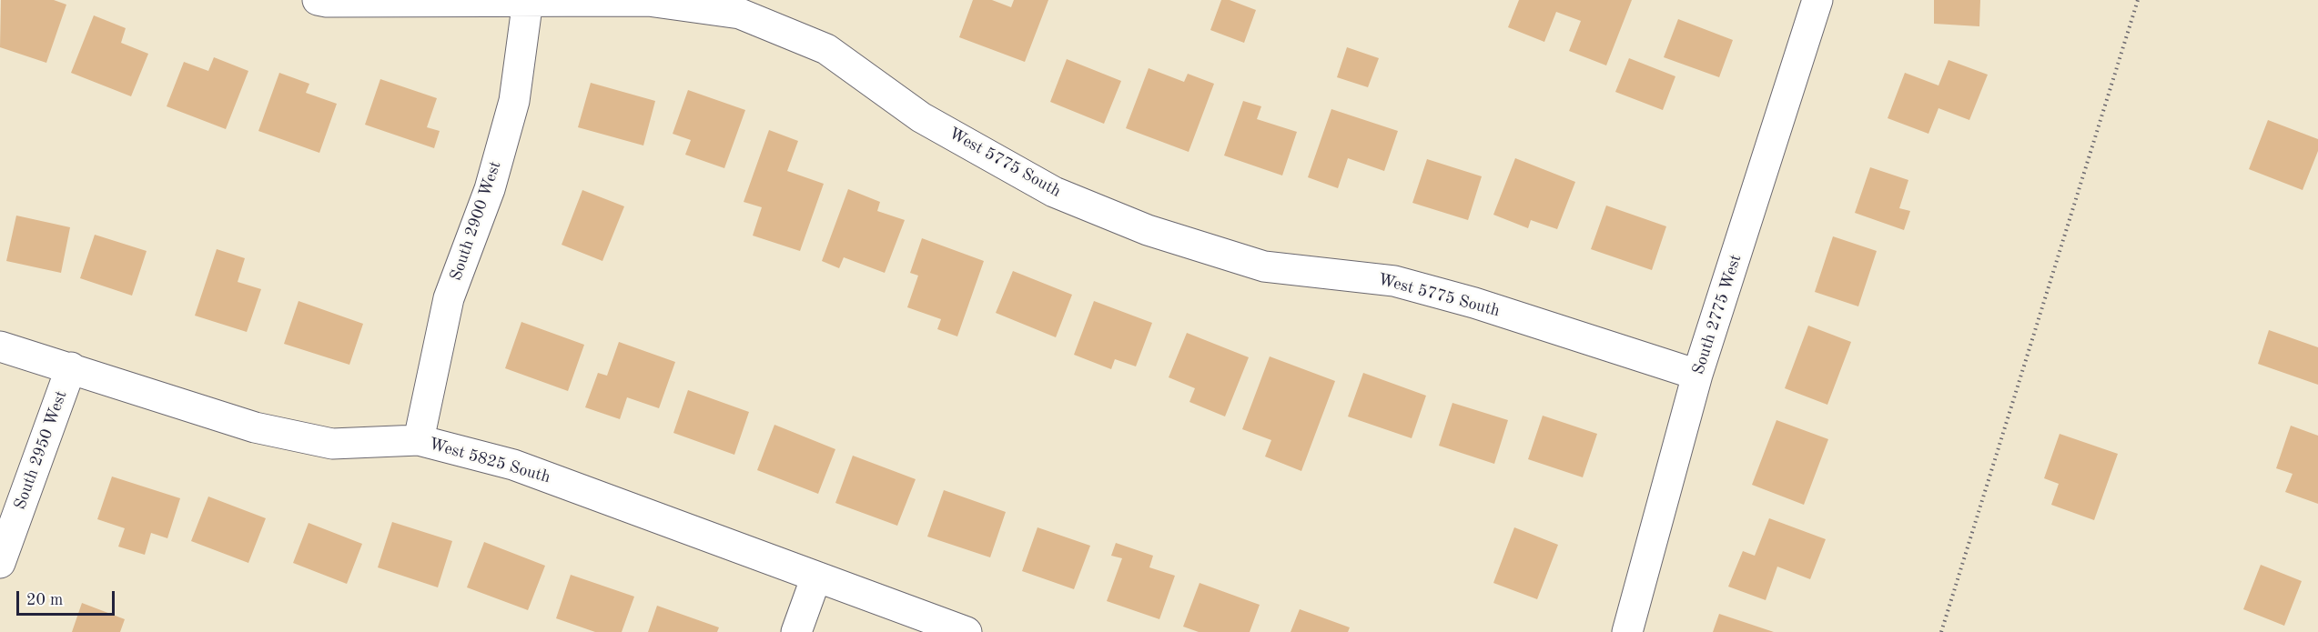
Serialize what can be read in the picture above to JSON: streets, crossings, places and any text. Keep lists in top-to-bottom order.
{
  "streets": {
    "street": [
      "West 5775 South",
      "South 2900 West",
      "South 2775 West",
      "South 2950 West",
      "West 5825 South"
    ]
  },
  "crossings": [
    ["West 5775 South", "South 2900 West"],
    ["West 5775 South", "South 2775 West"],
    ["South 2900 West", "West 5825 South"],
    ["South 2950 West", "West 5825 South"]
  ],
  "scale_bar": "20 m"
}
